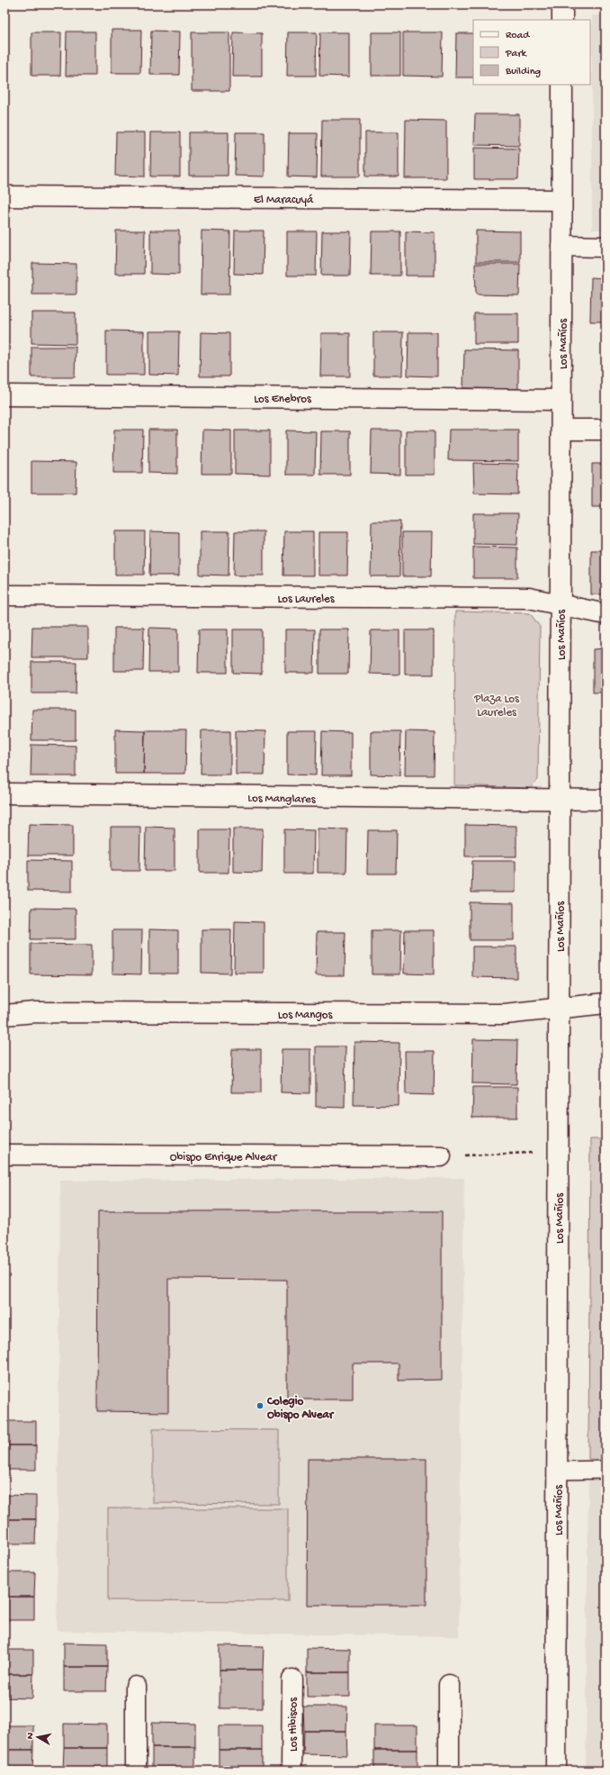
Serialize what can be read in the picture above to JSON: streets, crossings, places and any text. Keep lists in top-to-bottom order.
{
  "streets": {
    "street": [
      "El Maracuyá",
      "Los Mañíos",
      "Los Enebros",
      "Los Laureles",
      "Los Manglares",
      "Los Mangos",
      "Obispo Enrique Alvear",
      "Los Hibiscos"
    ]
  },
  "crossings": [
    ["El Maracuyá", "Los Mañíos"],
    ["Los Mañíos", "Los Enebros"],
    ["Los Mañíos", "Los Laureles"],
    ["Los Mañíos", "Los Manglares"],
    ["Los Mañíos", "Los Mangos"]
  ],
  "parks": ["Plaza Los Laureles"],
  "places": ["Colegio Obispo Alvear"],
  "legend": ["Road", "Park", "Building"],
  "north": "left"
}
